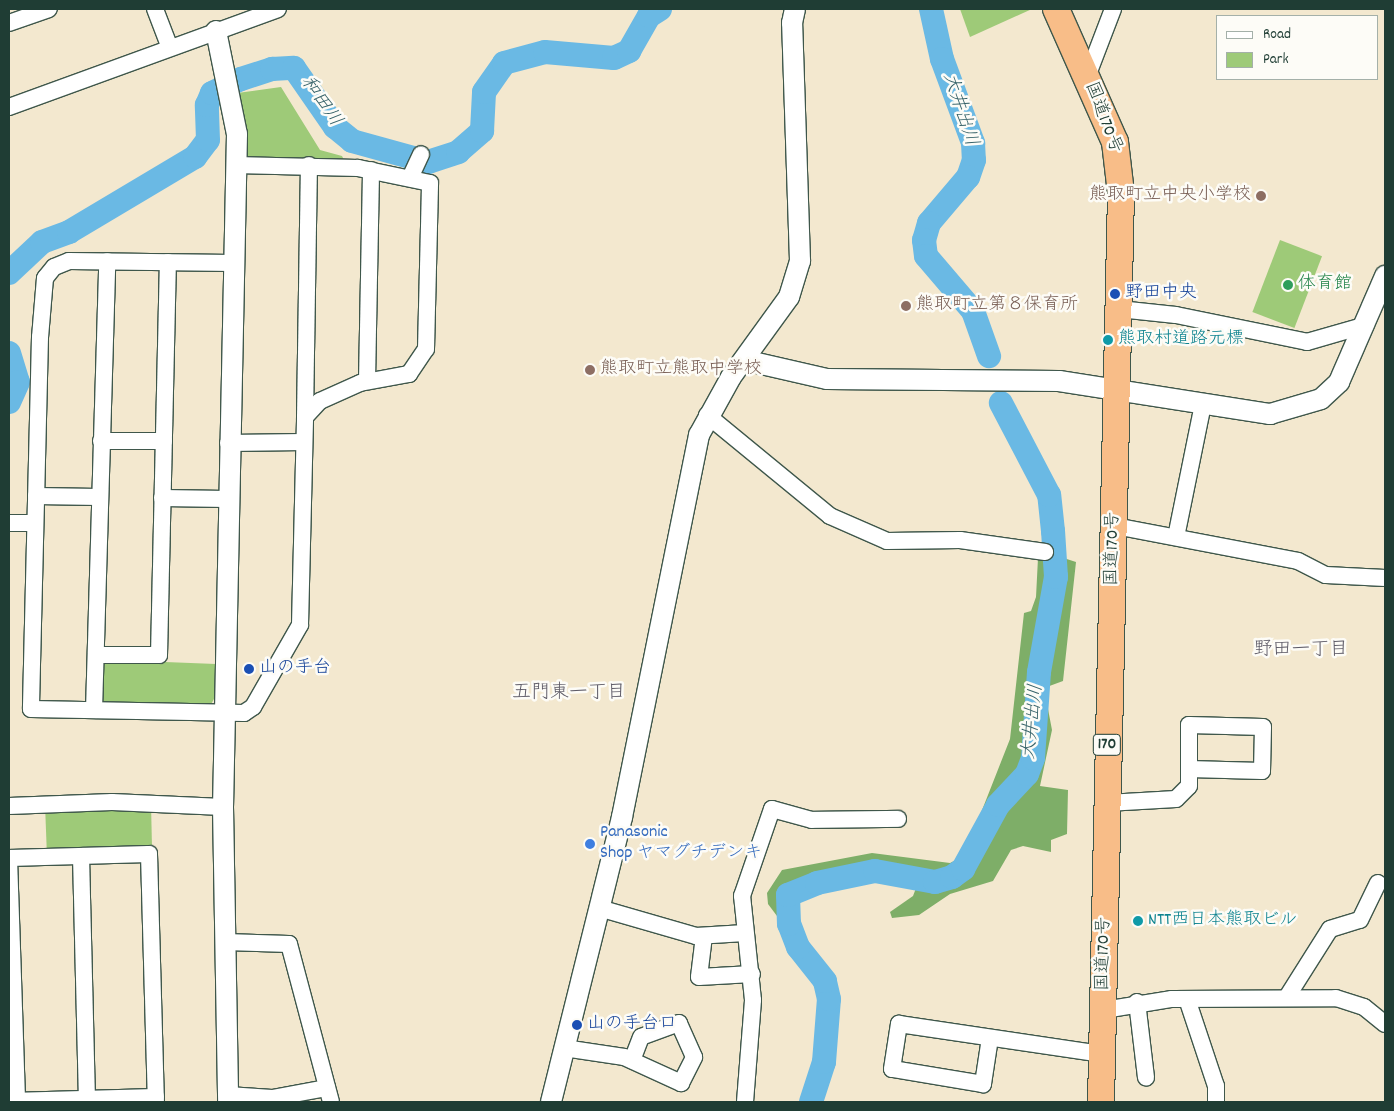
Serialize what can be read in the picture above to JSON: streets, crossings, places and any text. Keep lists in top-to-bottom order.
{
  "streets": {
    "highway": ["国道170号", "170"]
  },
  "districts": ["野田一丁目", "五門東一丁目"],
  "water": ["和田川", "大井出川"],
  "places": [
    "熊取町立中央小学校",
    "体育館",
    "野田中央",
    "熊取町立第８保育所",
    "熊取村道路元標",
    "熊取町立熊取中学校",
    "山の手台",
    "Panasonic Shop ヤマグチデンキ",
    "NTT西日本熊取ビル",
    "山の手台口"
  ],
  "legend": ["Road", "Park"]
}
